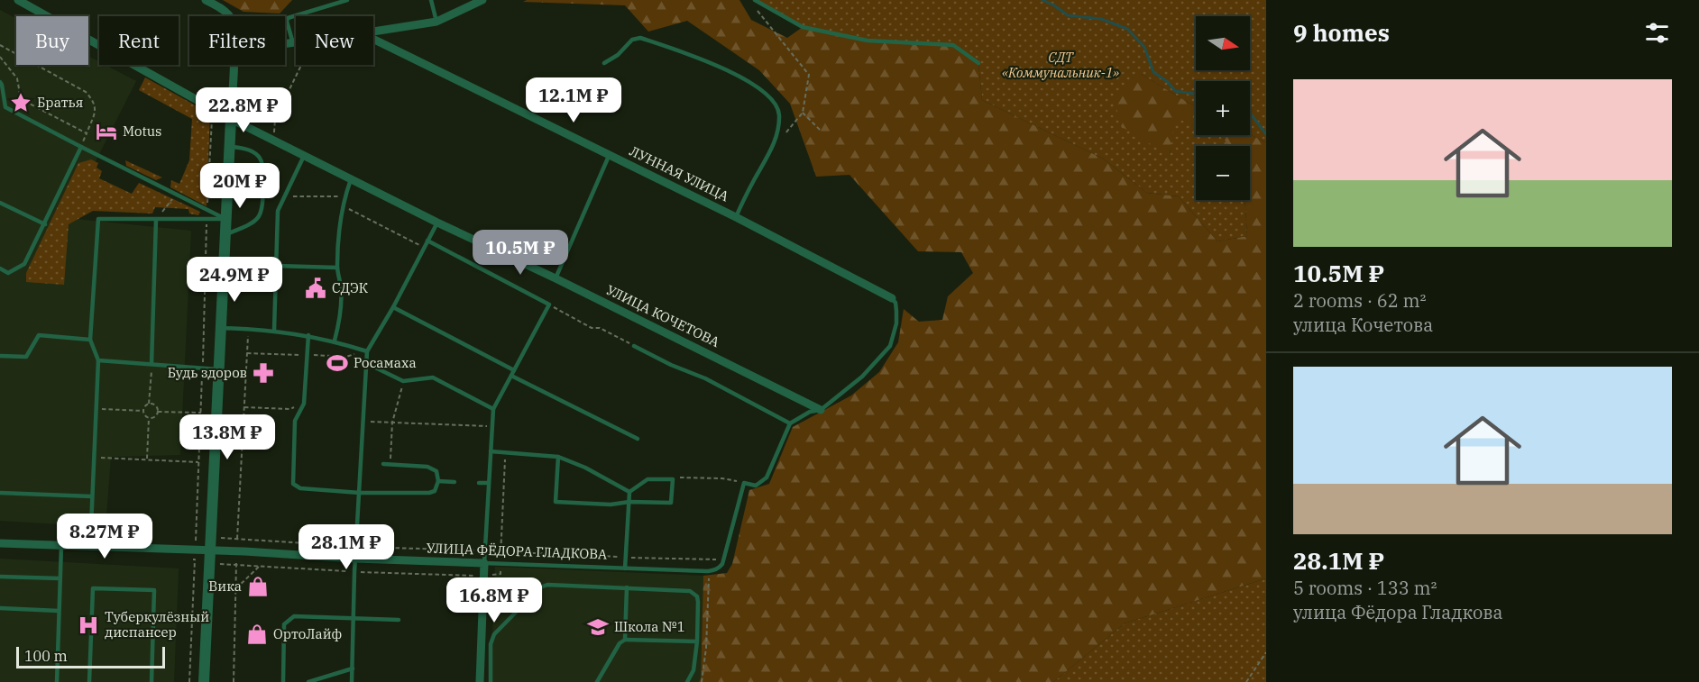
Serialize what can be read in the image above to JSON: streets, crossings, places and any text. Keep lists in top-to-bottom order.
{
  "streets": {
    "street": ["ЛУННАЯ УЛИЦА", "УЛИЦА КОЧЕТОВА", "УЛИЦА ФЁДОРА ГЛАДКОВА"]
  },
  "parks": ["СДТ «Коммунальник-1»"],
  "places": {
    "place": ["Братья"],
    "hotel": ["Motus"],
    "public building": ["СДЭК"],
    "sports": ["Росамаха"],
    "pharmacy": ["Будь здоров"],
    "shop": ["Вика", "ОртоЛайф"],
    "hospital": ["Туберкулёзный диспансер"],
    "school or university": ["Школа №1"]
  },
  "scale_bar": "100 m",
  "north": "right",
  "page": {
    "heading": "9 homes",
    "map_buttons": ["+", "−"],
    "chip": [
      "Buy",
      "Rent",
      "Filters",
      "New"
    ],
    "list": [
      {
        "name": "10.5M ₽",
        "note": "2 rooms · 62 m² · улица Кочетова"
      },
      {
        "name": "28.1M ₽",
        "note": "5 rooms · 133 m² · улица Фёдора Гладкова"
      }
    ],
    "price": [
      "12.1M ₽",
      "22.8M ₽",
      "20M ₽",
      "10.5M ₽",
      "24.9M ₽",
      "13.8M ₽",
      "8.27M ₽",
      "28.1M ₽",
      "16.8M ₽"
    ],
    "scale": "100 m"
  }
}
